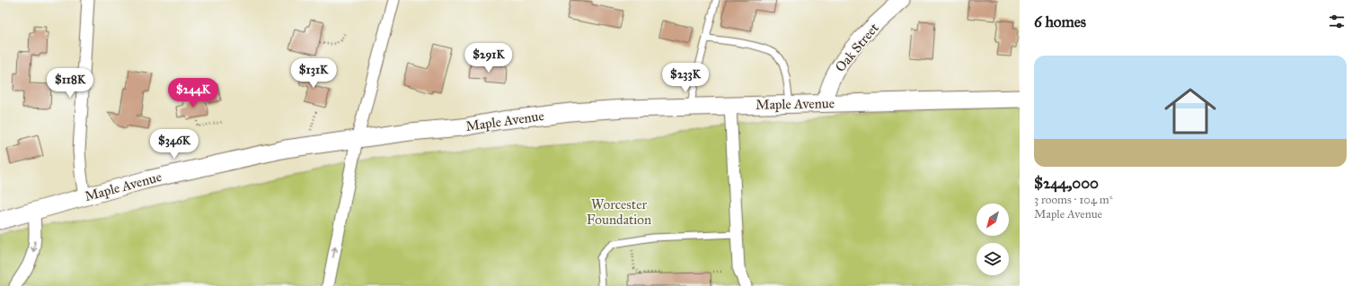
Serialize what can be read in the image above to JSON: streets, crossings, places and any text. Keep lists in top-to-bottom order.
{
  "streets": {
    "main road": ["Maple Avenue"],
    "street": ["Oak Street"]
  },
  "crossings": [
    ["Oak Street", "Maple Avenue"]
  ],
  "parks": ["Worcester Foundation"],
  "north": "bottom left",
  "page": {
    "heading": "6 homes",
    "price": [
      "$291K",
      "$131K",
      "$233K",
      "$118K",
      "$244K",
      "$346K"
    ],
    "list": [
      {
        "name": "$244,000",
        "note": "3 rooms · 104 m² · Maple Avenue"
      }
    ]
  }
}
